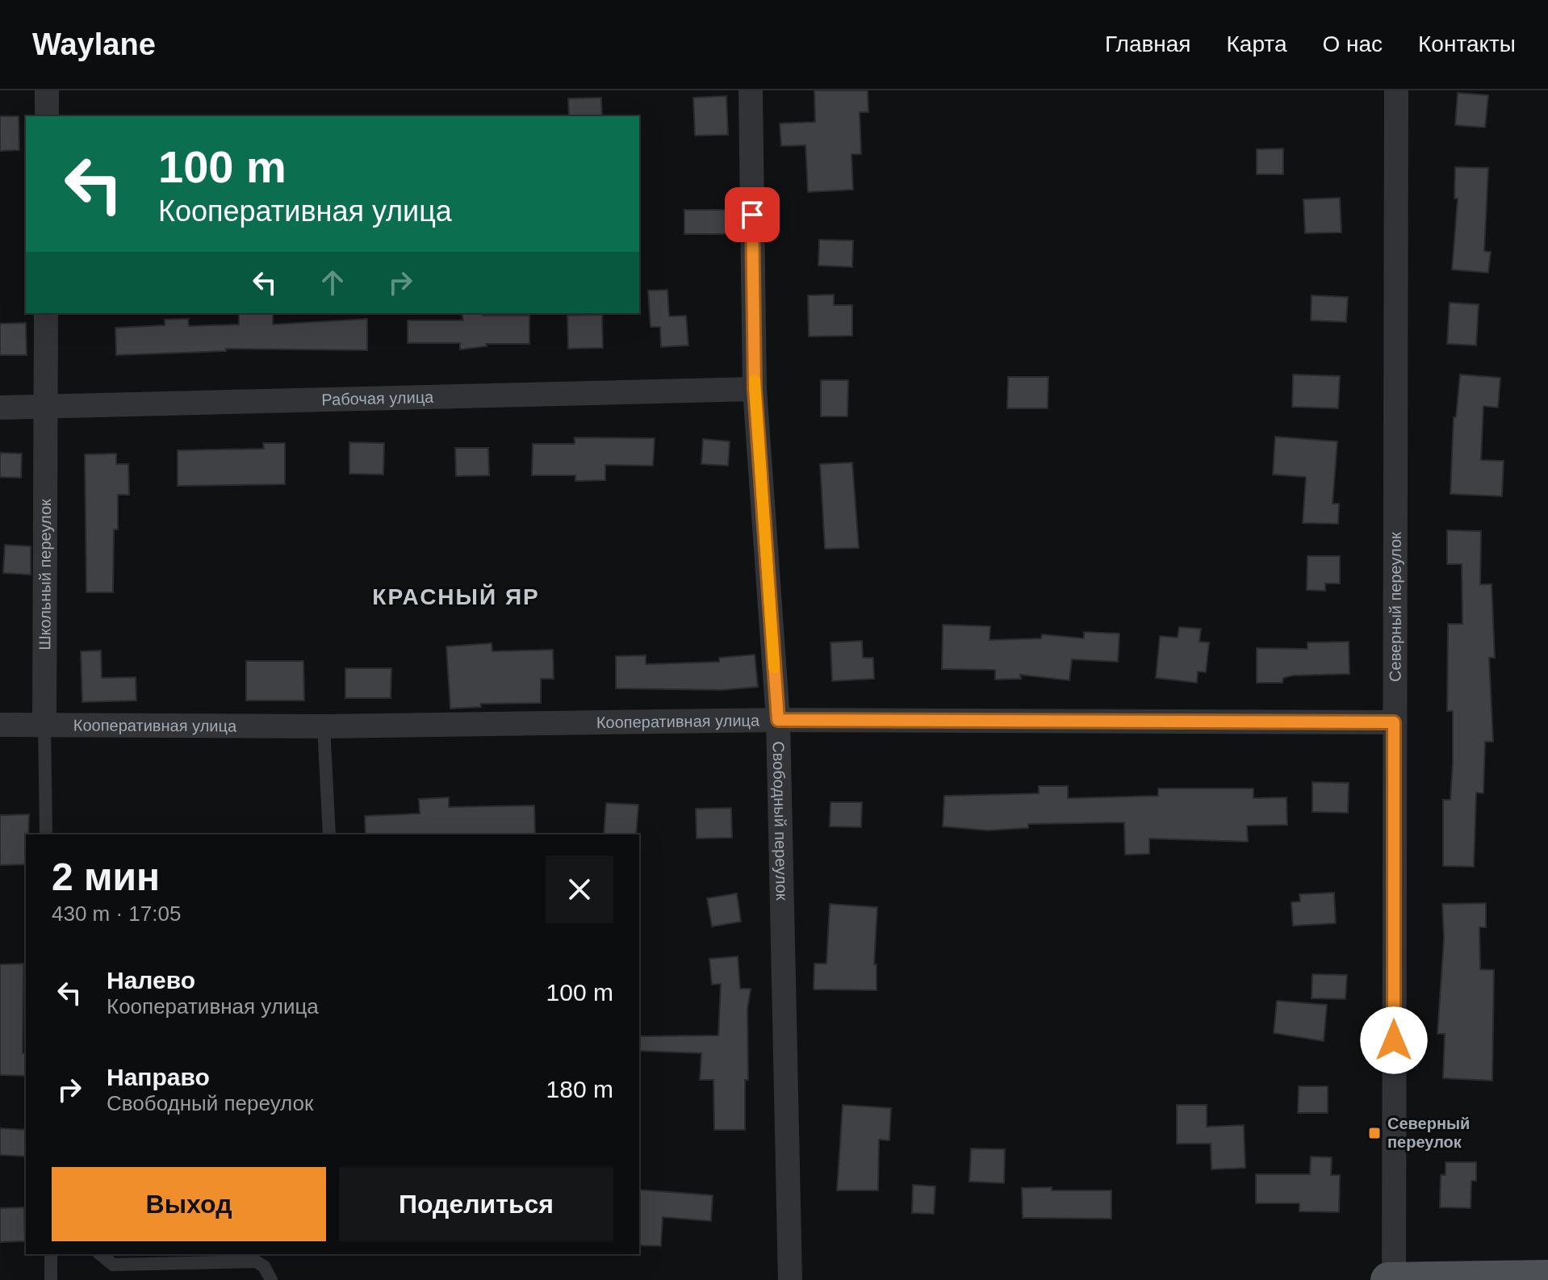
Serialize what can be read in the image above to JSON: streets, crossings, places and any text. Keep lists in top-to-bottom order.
{
  "streets": {
    "street": [
      "Рабочая улица",
      "Школьный переулок",
      "Северный переулок",
      "Кооперативная улица",
      "Свободный переулок"
    ]
  },
  "crossings": [
    ["Рабочая улица", "Школьный переулок"],
    ["Рабочая улица", "Свободный переулок"],
    ["Школьный переулок", "Кооперативная улица"],
    ["Северный переулок", "Кооперативная улица"],
    ["Кооперативная улица", "Свободный переулок"]
  ],
  "districts": ["КРАСНЫЙ ЯР"],
  "places": {
    "transit": ["Северный переулок"]
  },
  "page": {
    "header": "Waylane",
    "nav": [
      "Главная",
      "Карта",
      "О нас",
      "Контакты"
    ],
    "turn": ["100 m", "Кооперативная улица"],
    "heading": ["2 мин", "430 m · 17:05"],
    "list": [
      {
        "name": "Налево",
        "note": "Кооперативная улица",
        "value": "100 m"
      },
      {
        "name": "Направо",
        "note": "Свободный переулок",
        "value": "180 m"
      }
    ],
    "buttons": ["Выход", "Поделиться"]
  }
}
